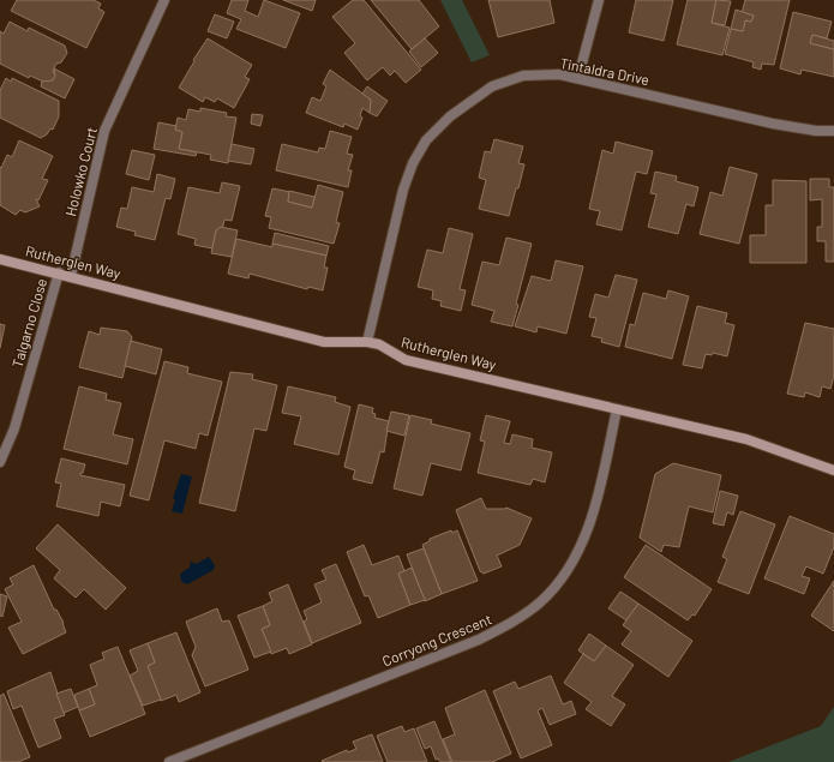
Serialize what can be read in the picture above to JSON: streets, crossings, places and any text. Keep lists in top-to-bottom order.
{
  "streets": {
    "street": [
      "Tintaldra Drive",
      "Holowko Court",
      "Rutherglen Way",
      "Talgarno Close",
      "Corryong Crescent"
    ]
  },
  "crossings": [
    ["Tintaldra Drive", "Rutherglen Way"],
    ["Holowko Court", "Rutherglen Way"],
    ["Rutherglen Way", "Talgarno Close"],
    ["Rutherglen Way", "Corryong Crescent"]
  ]
}
